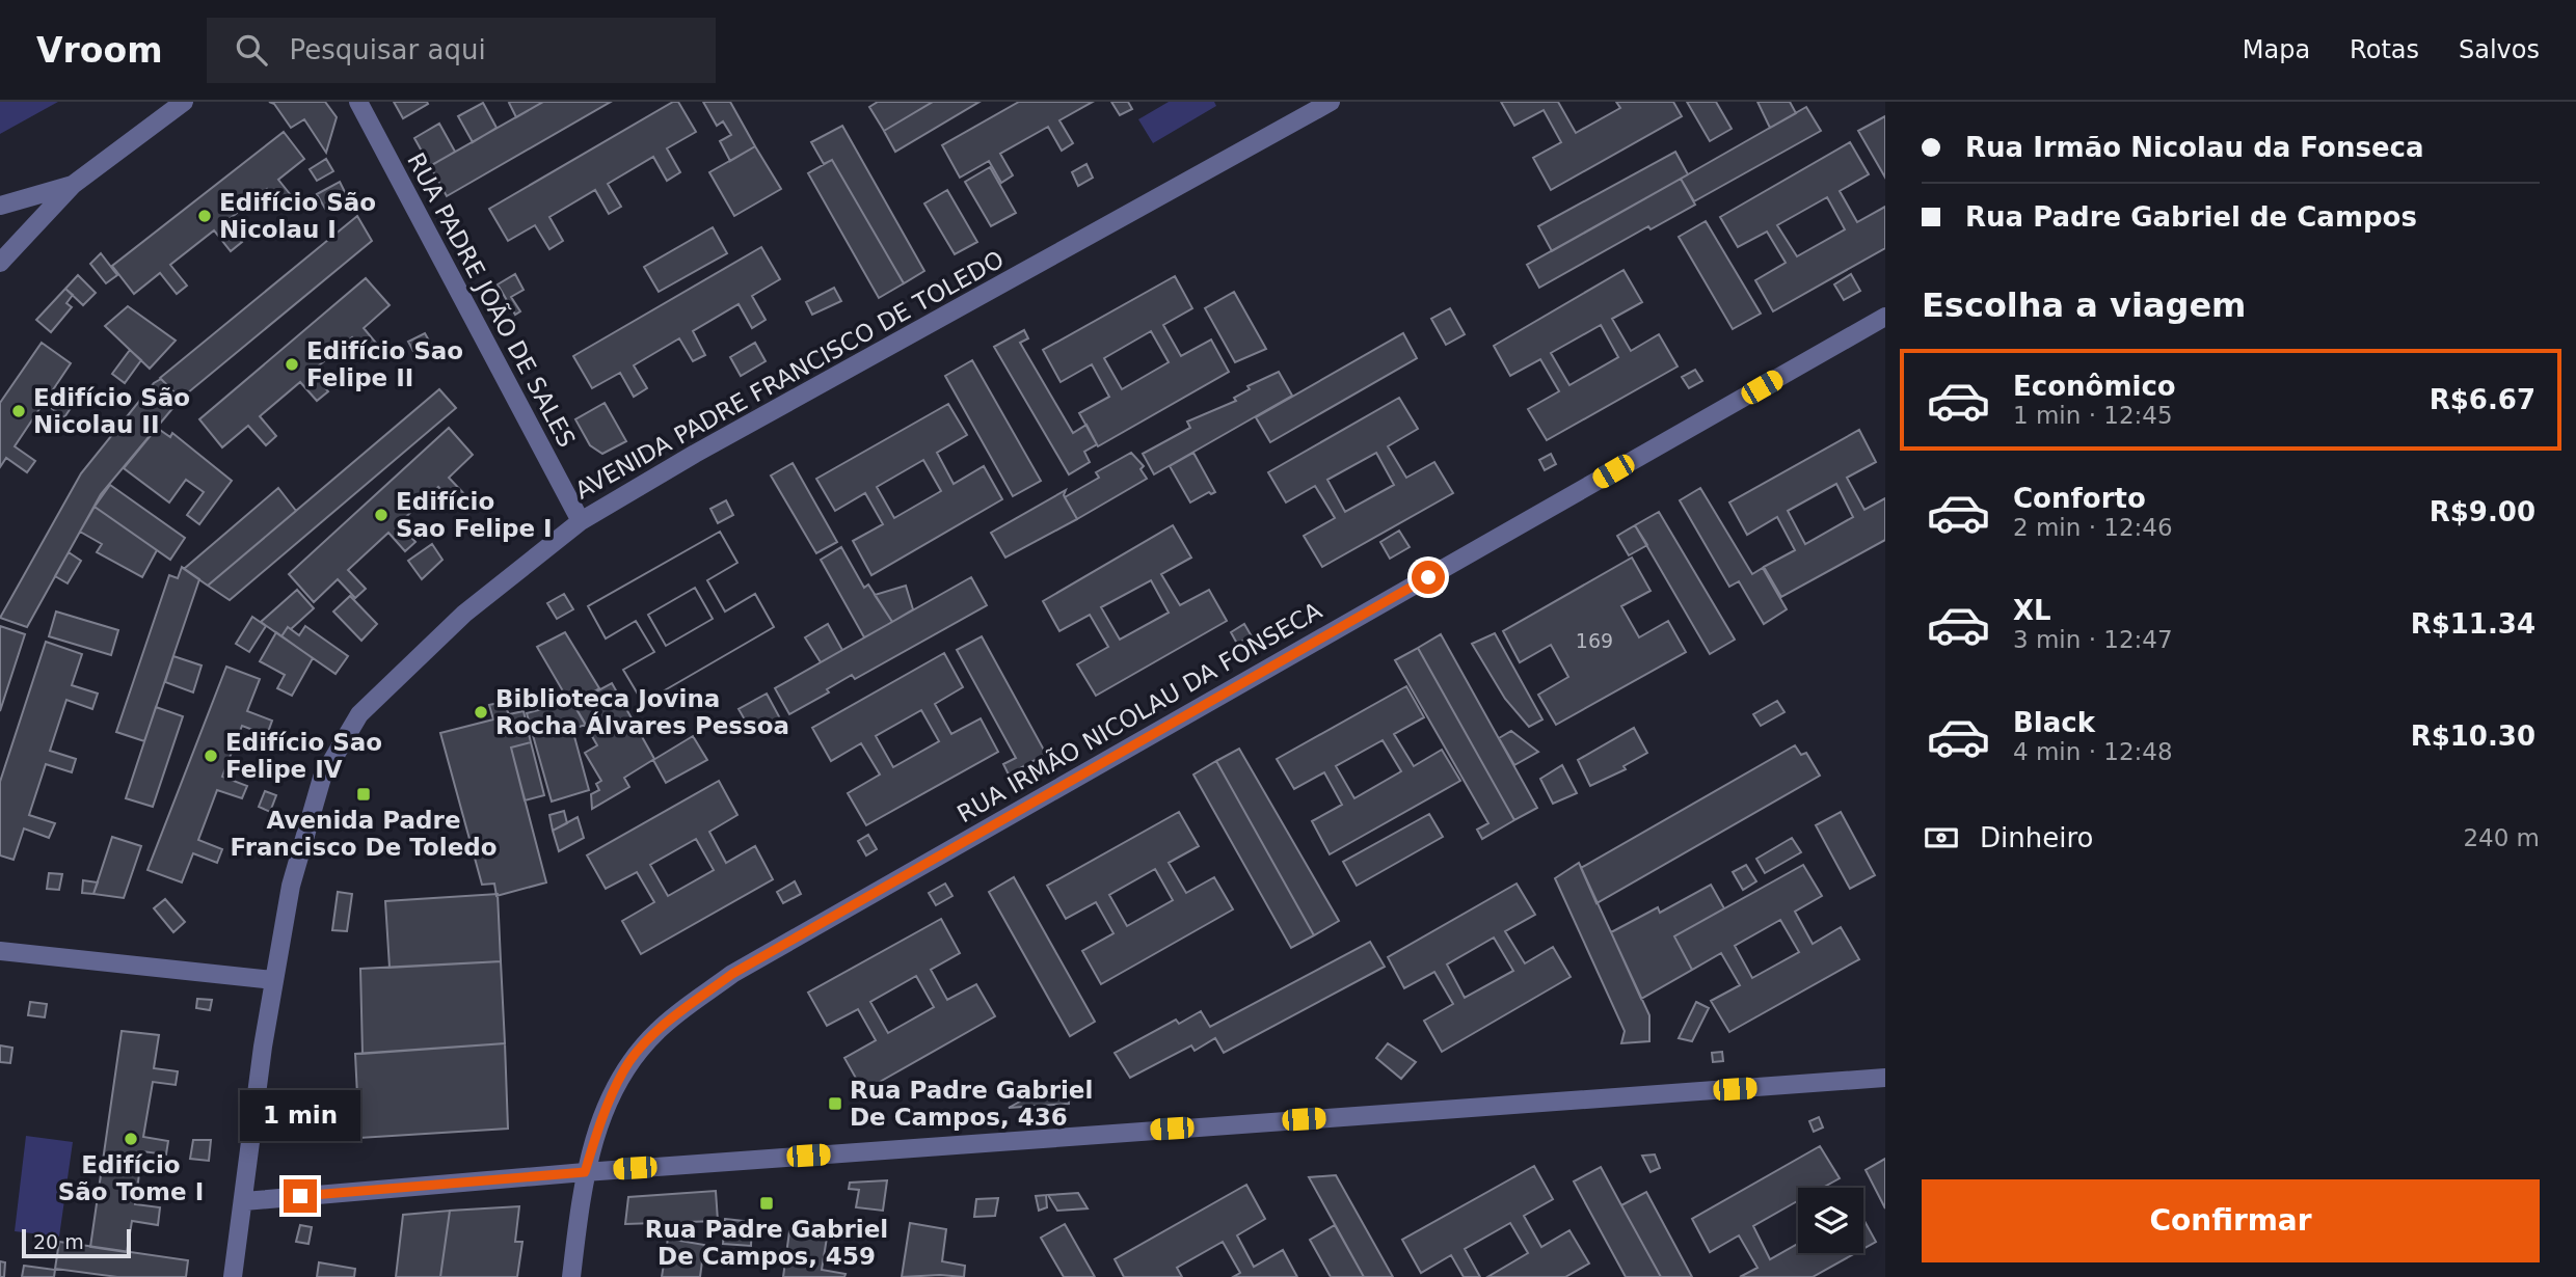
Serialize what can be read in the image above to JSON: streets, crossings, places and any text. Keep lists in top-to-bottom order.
{
  "streets": {
    "street": ["RUA PADRE JOÃO DE SALES", "AVENIDA PADRE FRANCISCO DE TOLEDO", "RUA IRMÃO NICOLAU DA FONSECA"]
  },
  "crossings": [
    ["RUA PADRE JOÃO DE SALES", "AVENIDA PADRE FRANCISCO DE TOLEDO"]
  ],
  "places": {
    "other": [
      "Edifício São Nicolau I",
      "Edifício Sao Felipe II",
      "Edifício São Nicolau II",
      "Edifício Sao Felipe I",
      "Biblioteca Jovina Rocha Álvares Pessoa",
      "Edifício Sao Felipe IV",
      "Edifício São Tome I"
    ],
    "transit": ["Avenida Padre Francisco De Toledo", "Rua Padre Gabriel De Campos, 436", "Rua Padre Gabriel De Campos, 459"]
  },
  "house_numbers": ["169"],
  "scale_bar": "20 m",
  "page": {
    "header": "Vroom",
    "search": "Pesquisar aqui",
    "nav": ["Mapa", "Rotas", "Salvos"],
    "banner": ["Rua Irmão Nicolau da Fonseca", "Rua Padre Gabriel de Campos"],
    "heading": "Escolha a viagem",
    "list": [
      {
        "name": "Econômico",
        "note": "1 min · 12:45",
        "value": "R$6.67"
      },
      {
        "name": "Conforto",
        "note": "2 min · 12:46",
        "value": "R$9.00"
      },
      {
        "name": "XL",
        "note": "3 min · 12:47",
        "value": "R$11.34"
      },
      {
        "name": "Black",
        "note": "4 min · 12:48",
        "value": "R$10.30"
      }
    ],
    "pay": ["Dinheiro", "240 m"],
    "bubble": "1 min",
    "buttons": "Confirmar",
    "scale": "20 m"
  }
}
